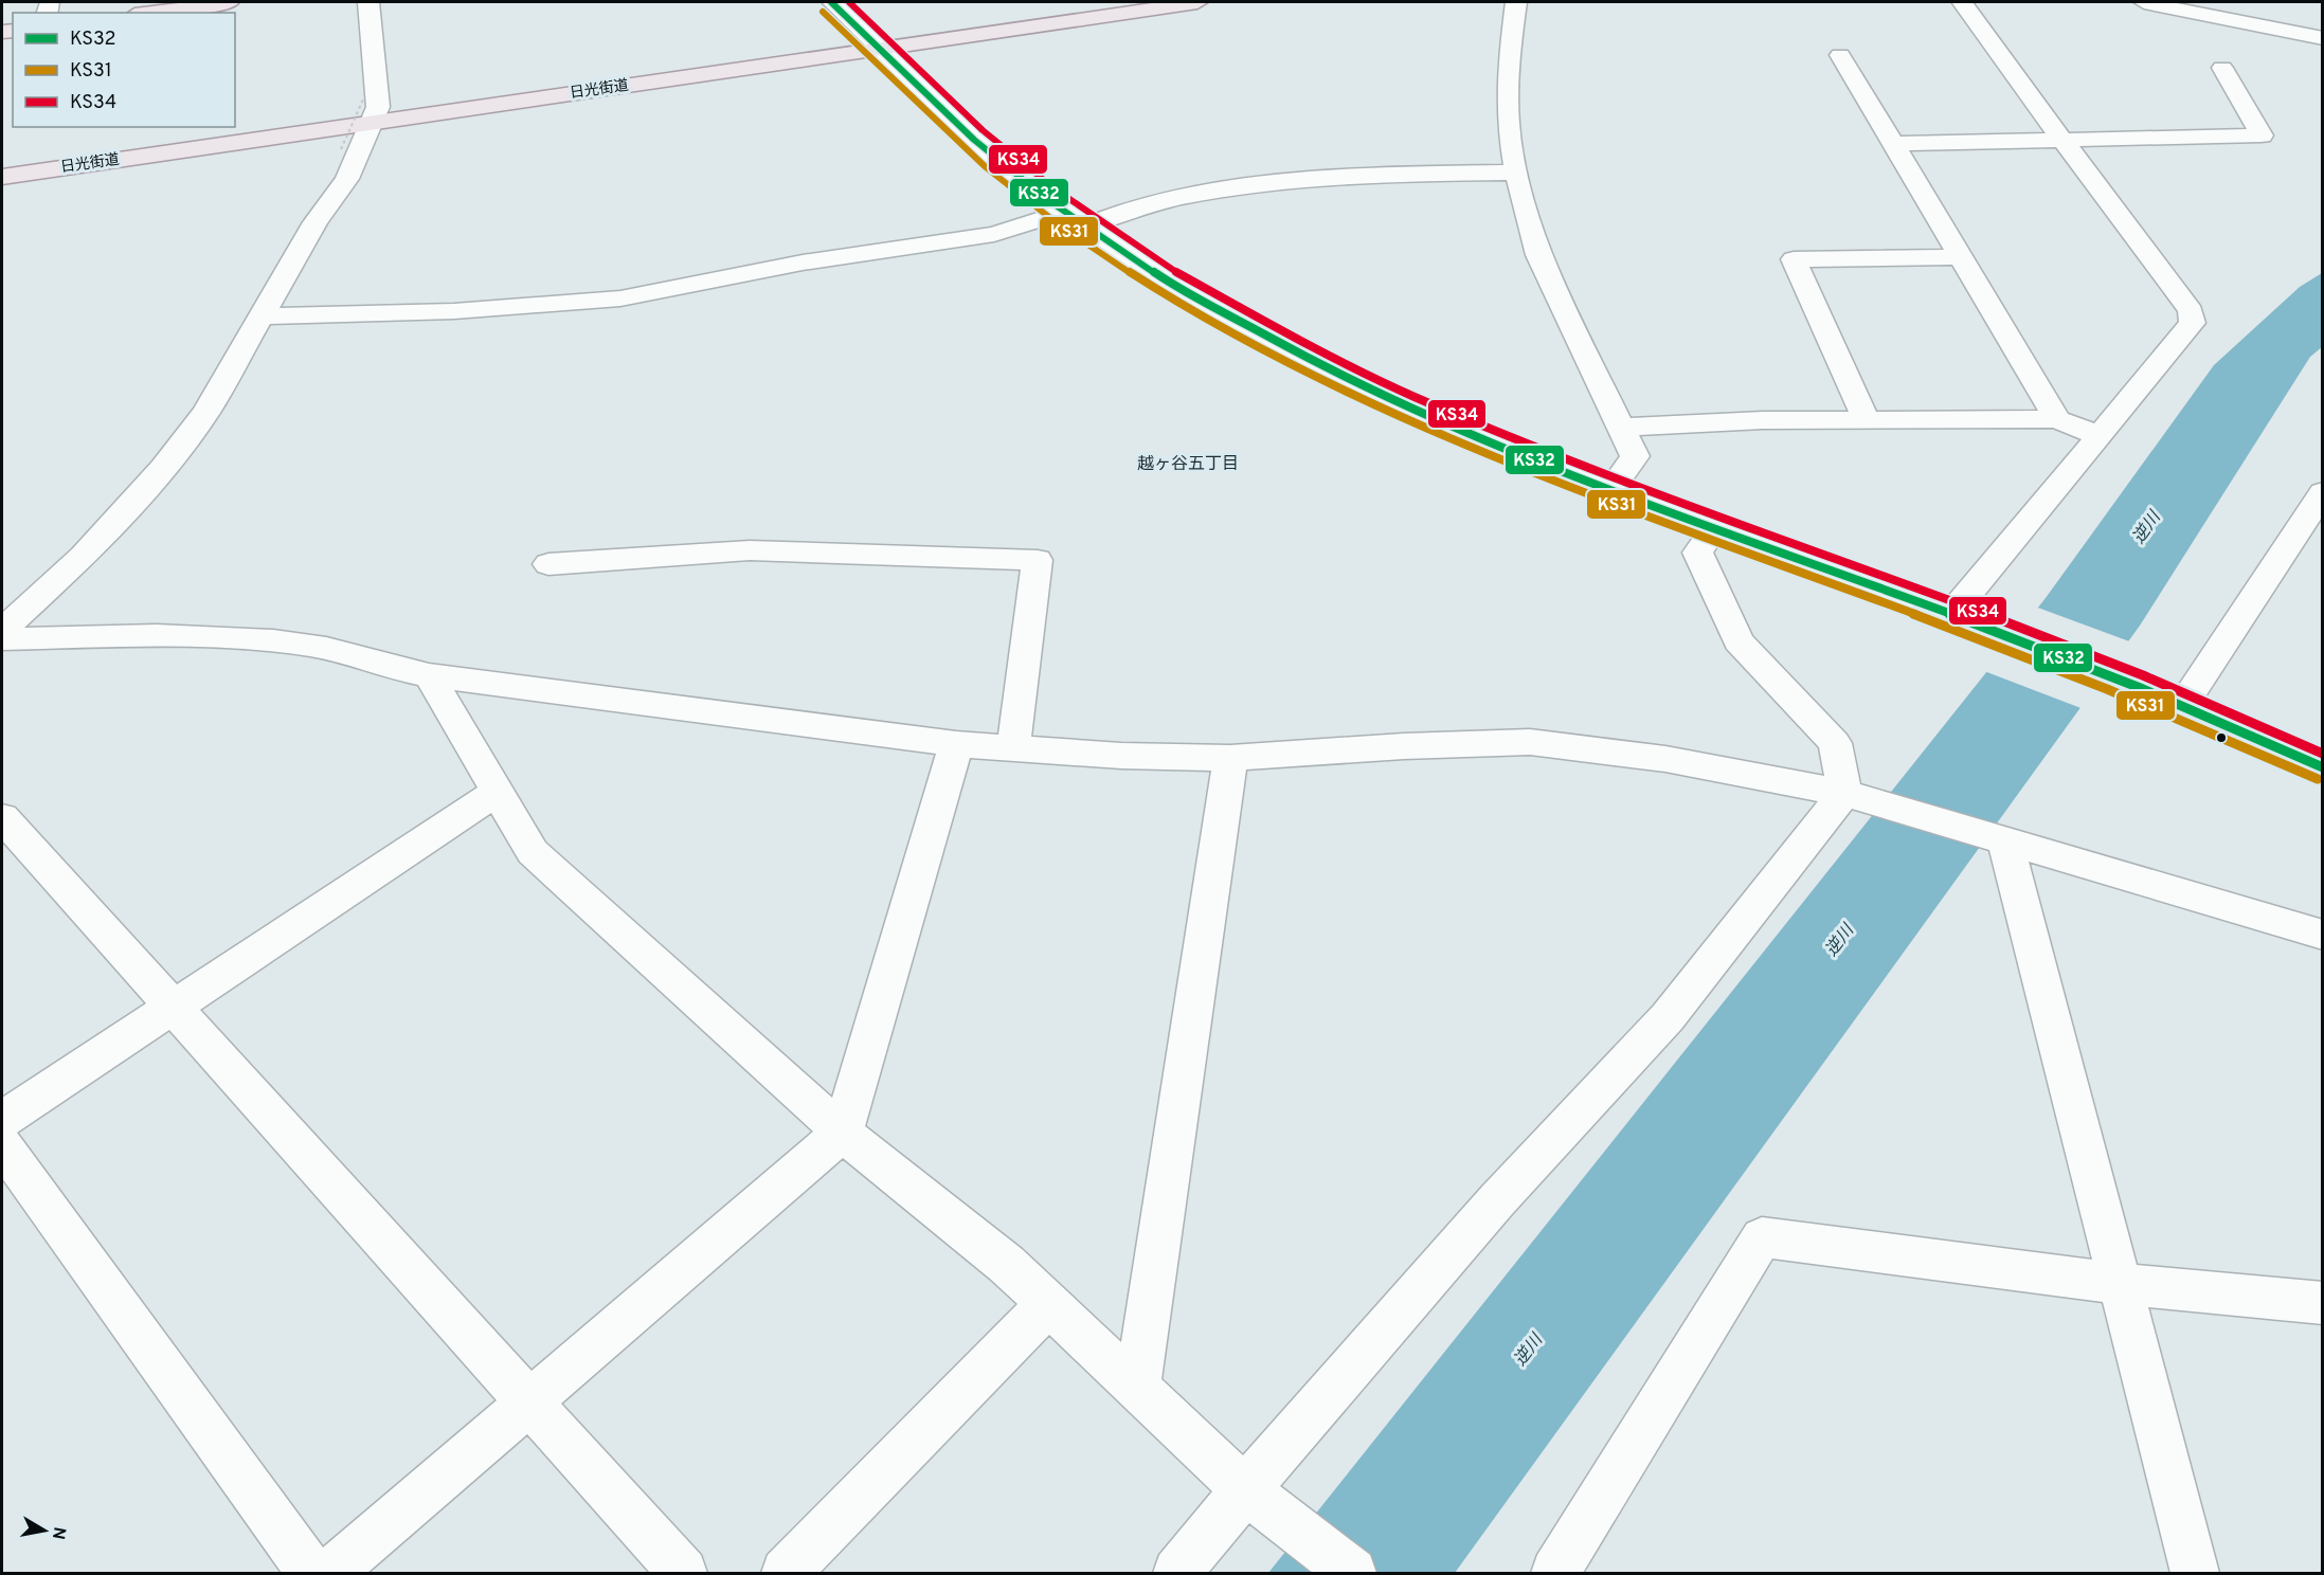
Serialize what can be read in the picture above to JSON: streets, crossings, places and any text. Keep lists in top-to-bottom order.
{
  "streets": {
    "main road": ["日光街道"]
  },
  "districts": ["越ヶ谷五丁目"],
  "water": ["逆川"],
  "lines": ["transit line KS32", "transit line KS34", "transit line KS31"],
  "legend": ["KS32", "KS31", "KS34"],
  "north": "right"
}
